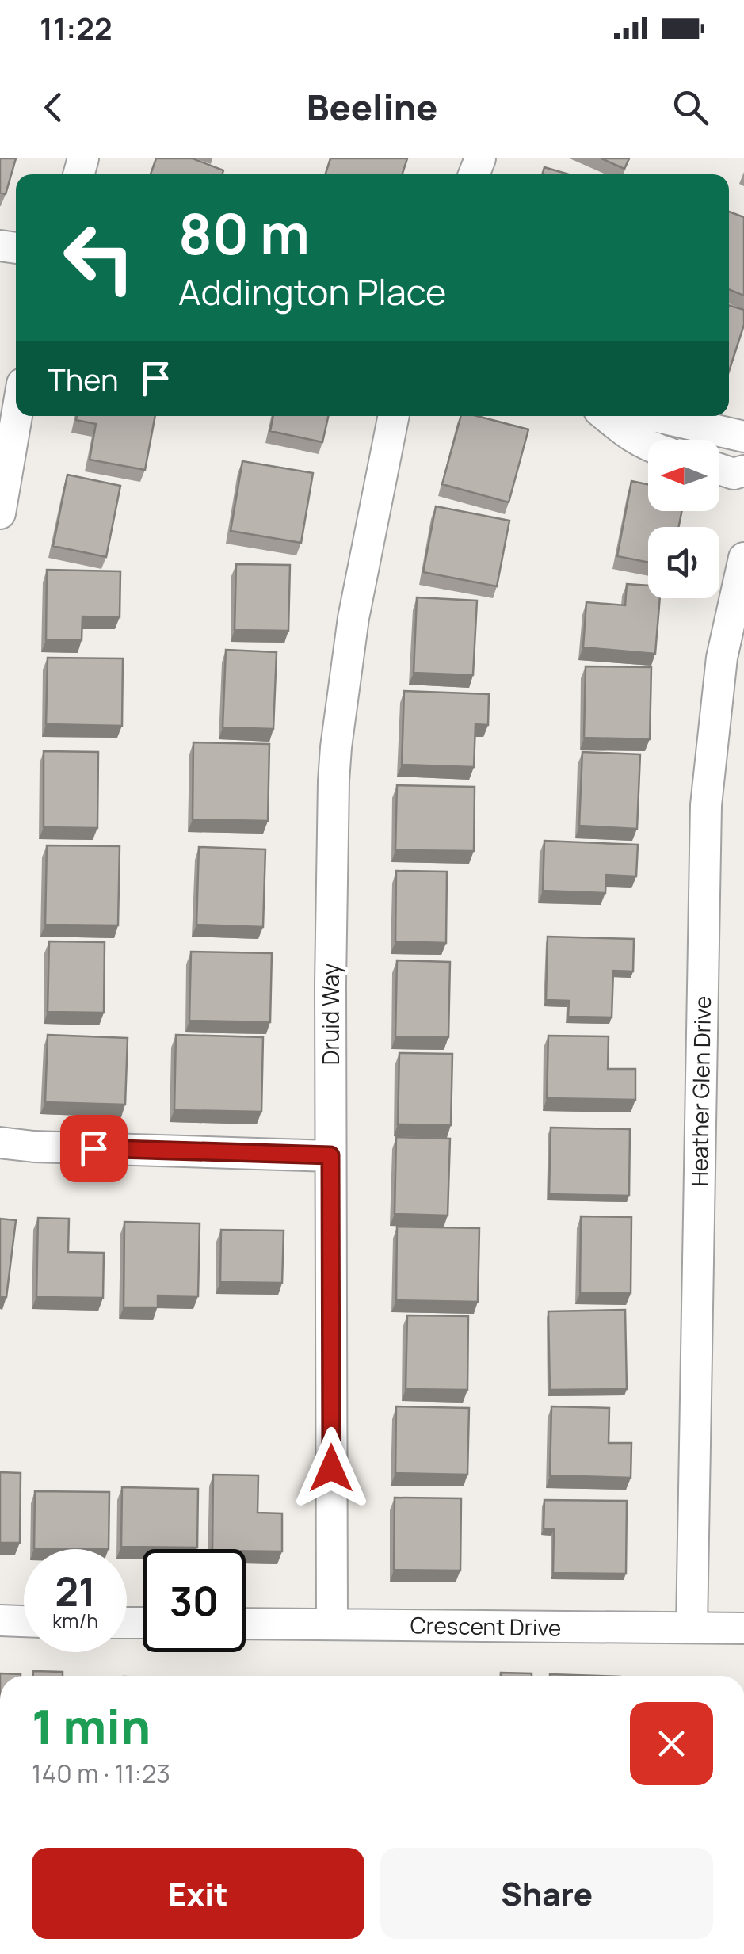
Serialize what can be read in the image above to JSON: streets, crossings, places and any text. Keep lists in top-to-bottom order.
{
  "streets": {
    "street": ["Druid Way", "Heather Glen Drive", "Crescent Drive"]
  },
  "crossings": [
    ["Druid Way", "Crescent Drive"],
    ["Heather Glen Drive", "Crescent Drive"]
  ],
  "north": "left",
  "page": {
    "status": "11:22",
    "header": "Beeline",
    "turn": ["80 m", "Addington Place"],
    "then": "Then",
    "speed": "21 km/h",
    "limit": "30",
    "heading": ["1 min", "140 m · 11:23"],
    "buttons": ["Exit", "Share"]
  }
}
